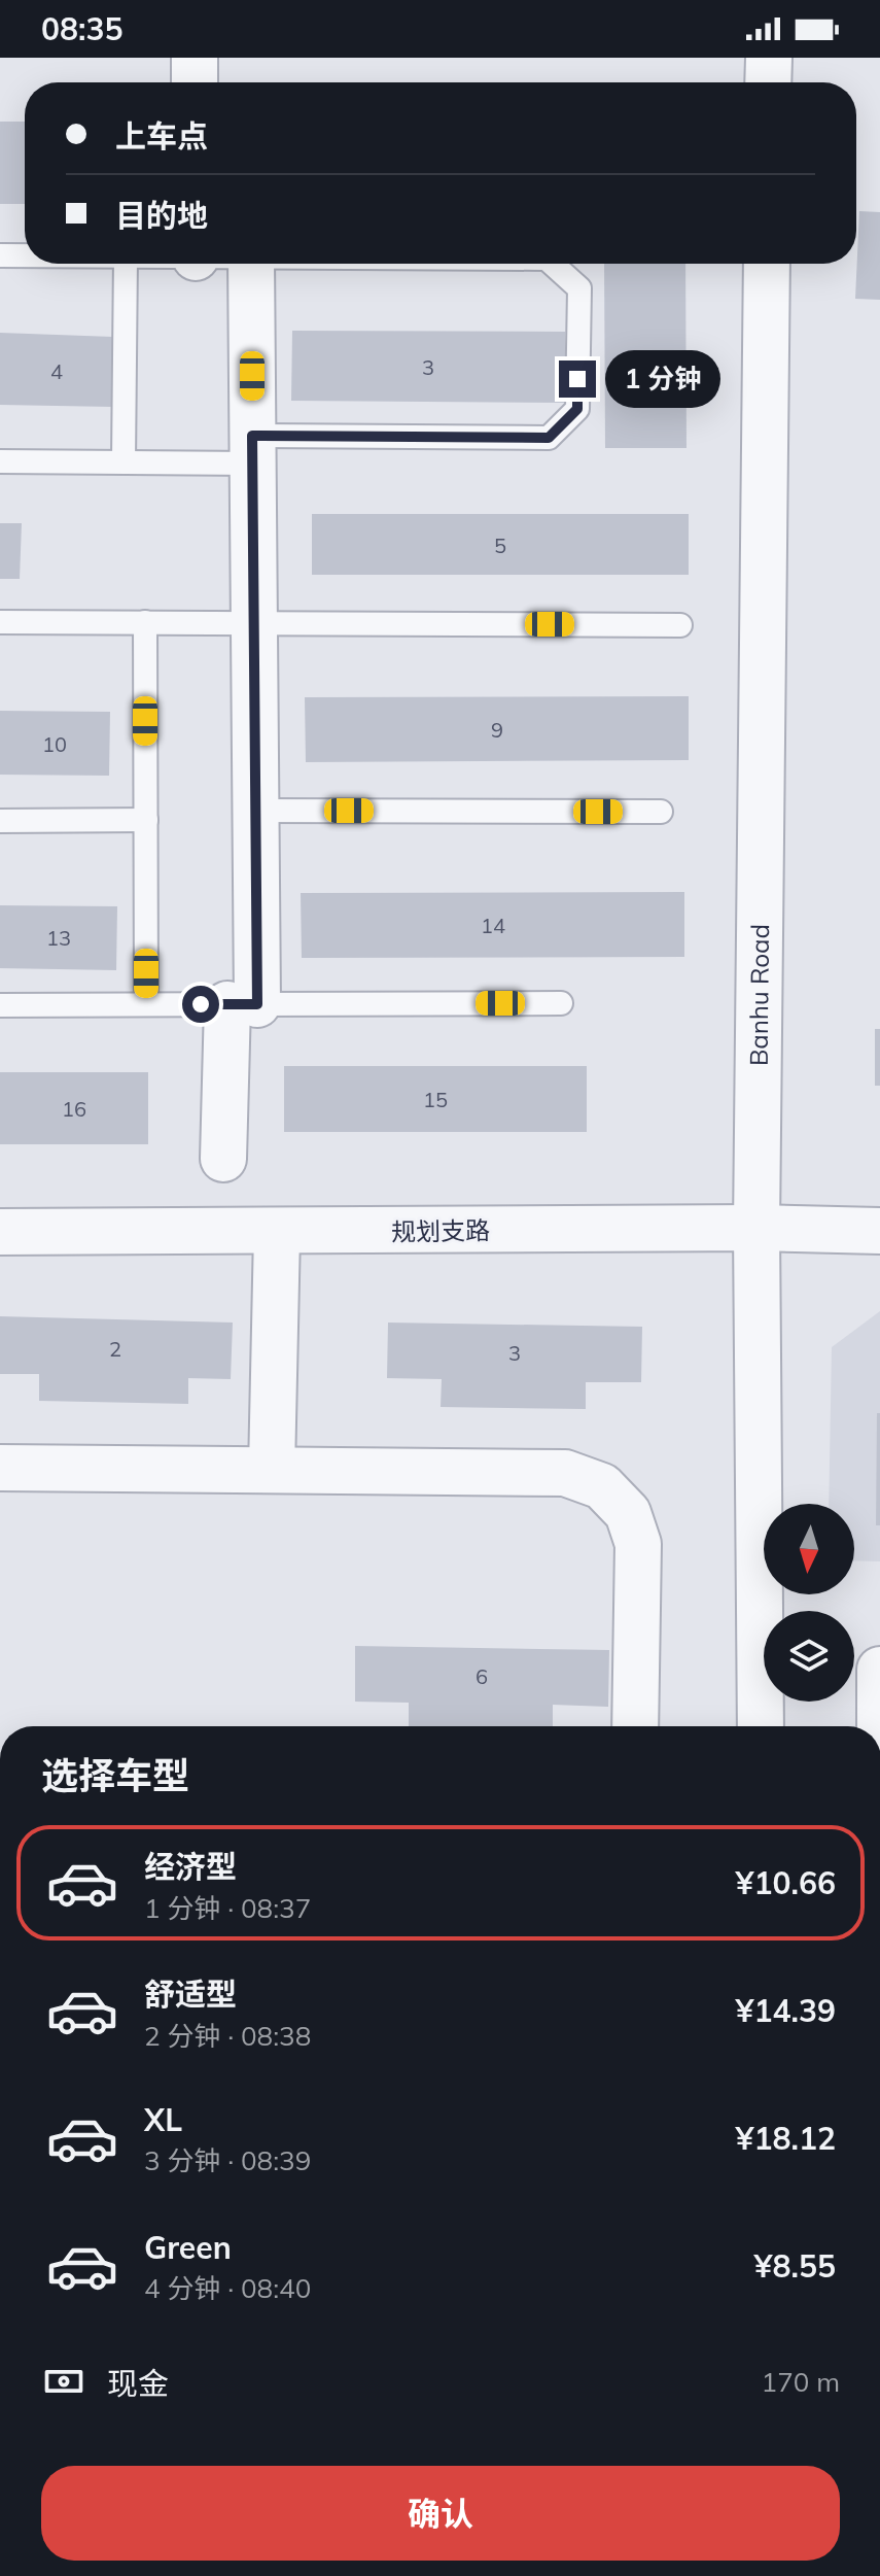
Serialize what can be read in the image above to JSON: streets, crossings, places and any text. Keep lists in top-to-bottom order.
{
  "streets": {
    "street": ["Banhu Road", "规划支路"]
  },
  "crossings": [
    ["Banhu Road", "规划支路"]
  ],
  "house_numbers": [
    "3",
    "4",
    "5",
    "9",
    "10",
    "14",
    "13",
    "15",
    "16",
    "2",
    "3",
    "6"
  ],
  "north": "bottom",
  "page": {
    "status": "08:35",
    "banner": ["上车点", "目的地"],
    "bubble": "1 分钟",
    "heading": "选择车型",
    "list": [
      {
        "name": "经济型",
        "note": "1 分钟 · 08:37",
        "value": "¥10.66"
      },
      {
        "name": "舒适型",
        "note": "2 分钟 · 08:38",
        "value": "¥14.39"
      },
      {
        "name": "XL",
        "note": "3 分钟 · 08:39",
        "value": "¥18.12"
      },
      {
        "name": "Green",
        "note": "4 分钟 · 08:40",
        "value": "¥8.55"
      }
    ],
    "pay": ["现金", "170 m"],
    "buttons": "确认"
  }
}
